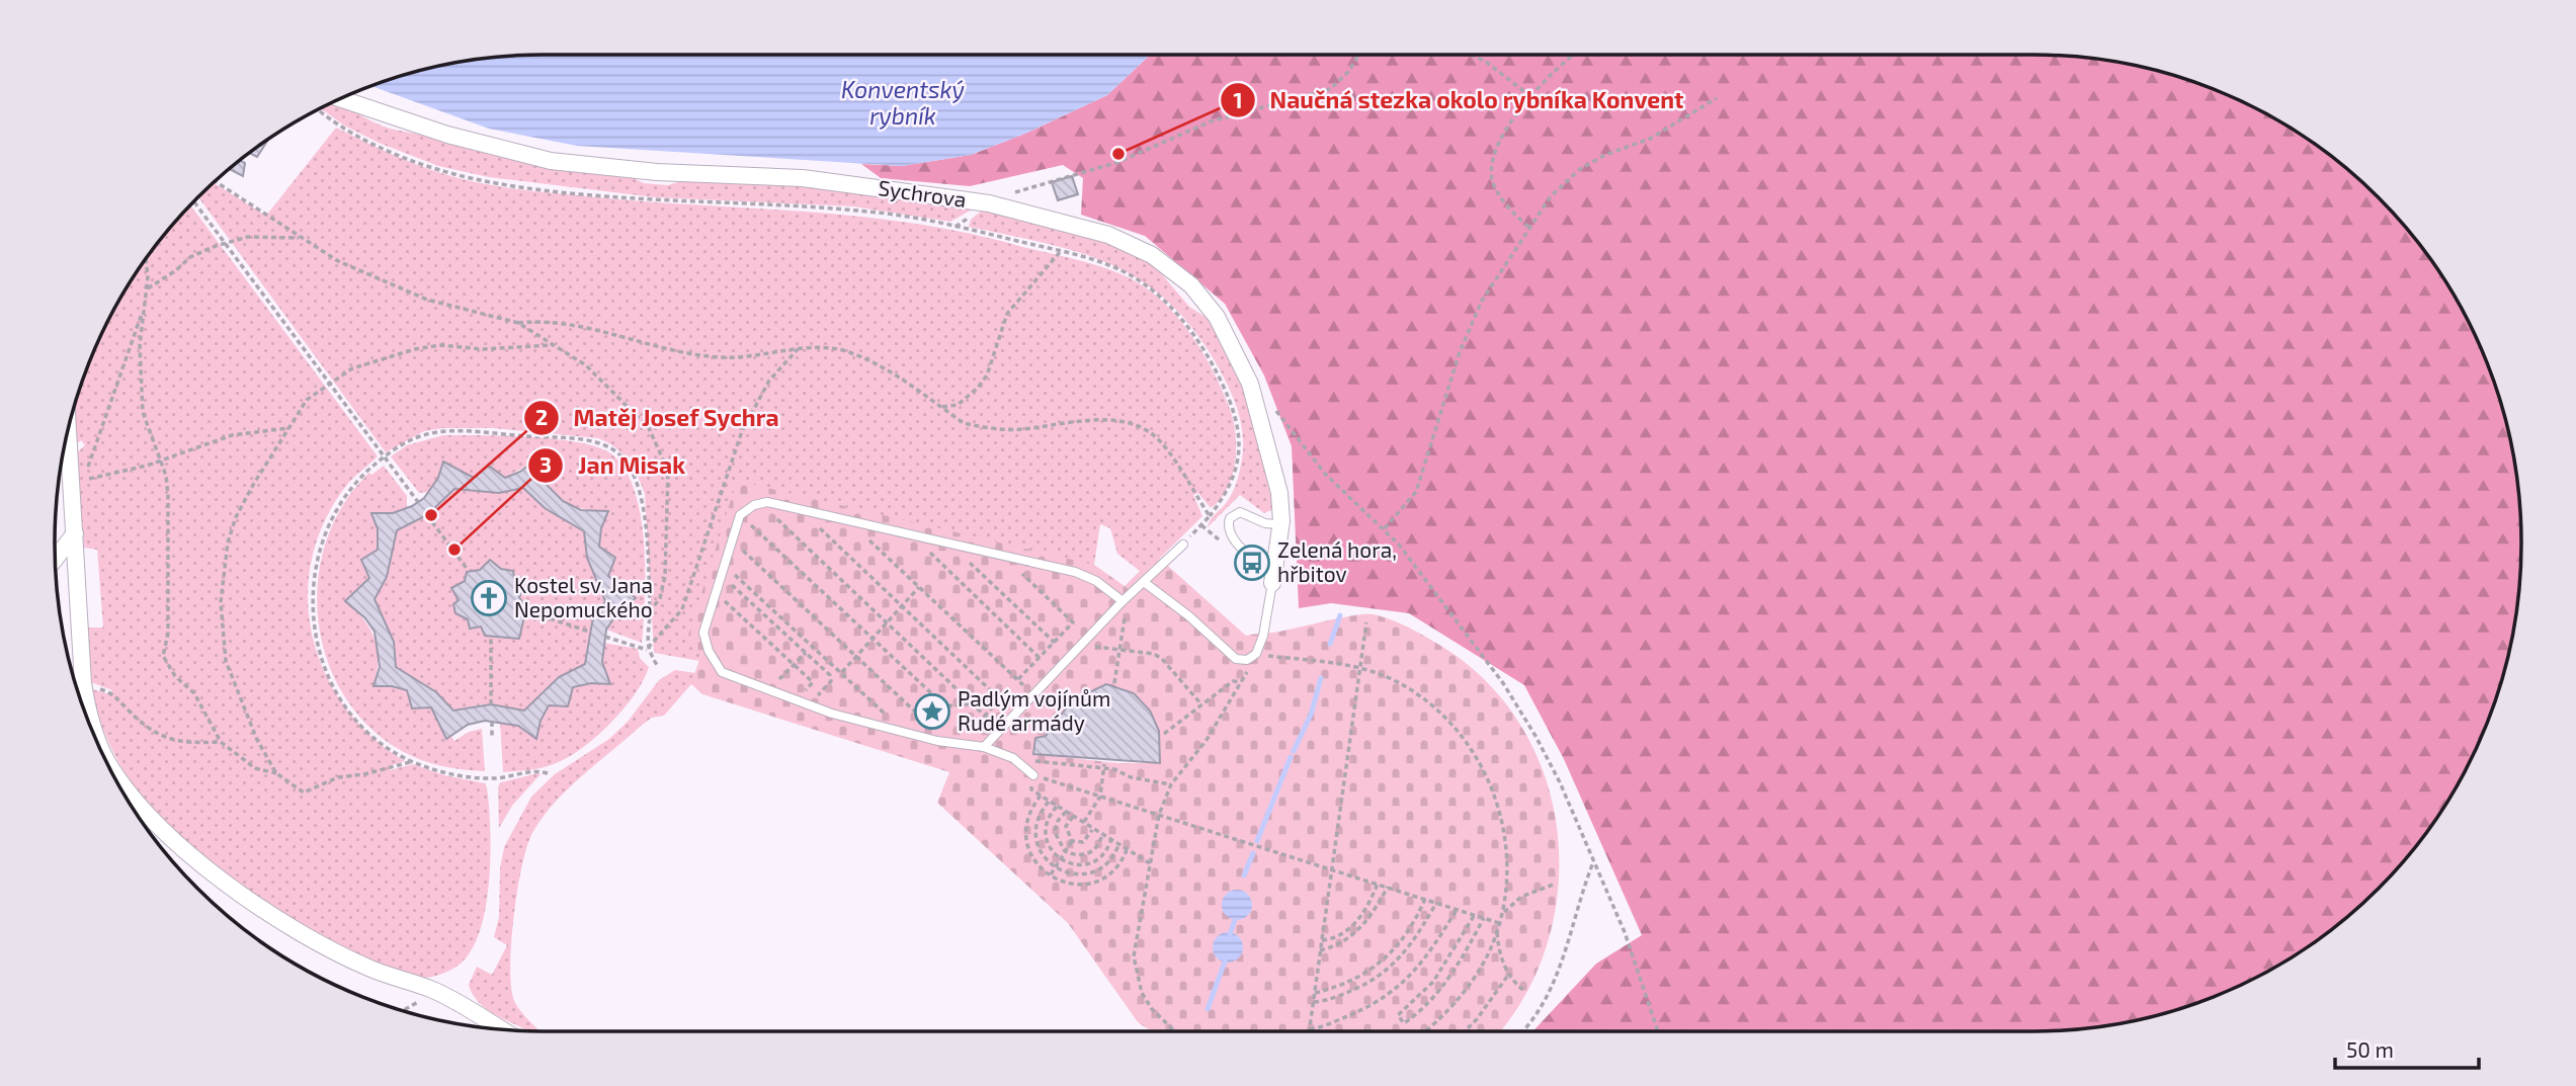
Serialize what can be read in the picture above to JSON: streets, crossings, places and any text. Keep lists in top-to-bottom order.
{
  "streets": {
    "street": ["Sychrova"]
  },
  "water": ["Konventský rybník"],
  "places": {
    "other": ["Naučná stezka okolo rybníka Konvent", "Matěj Josef Sychra", "Jan Misak"],
    "bus stop": ["Zelená hora, hřbitov"],
    "church": ["Kostel sv. Jana Nepomuckého"],
    "place": ["Padlým vojínům Rudé armády"]
  },
  "scale_bar": "50 m"
}
